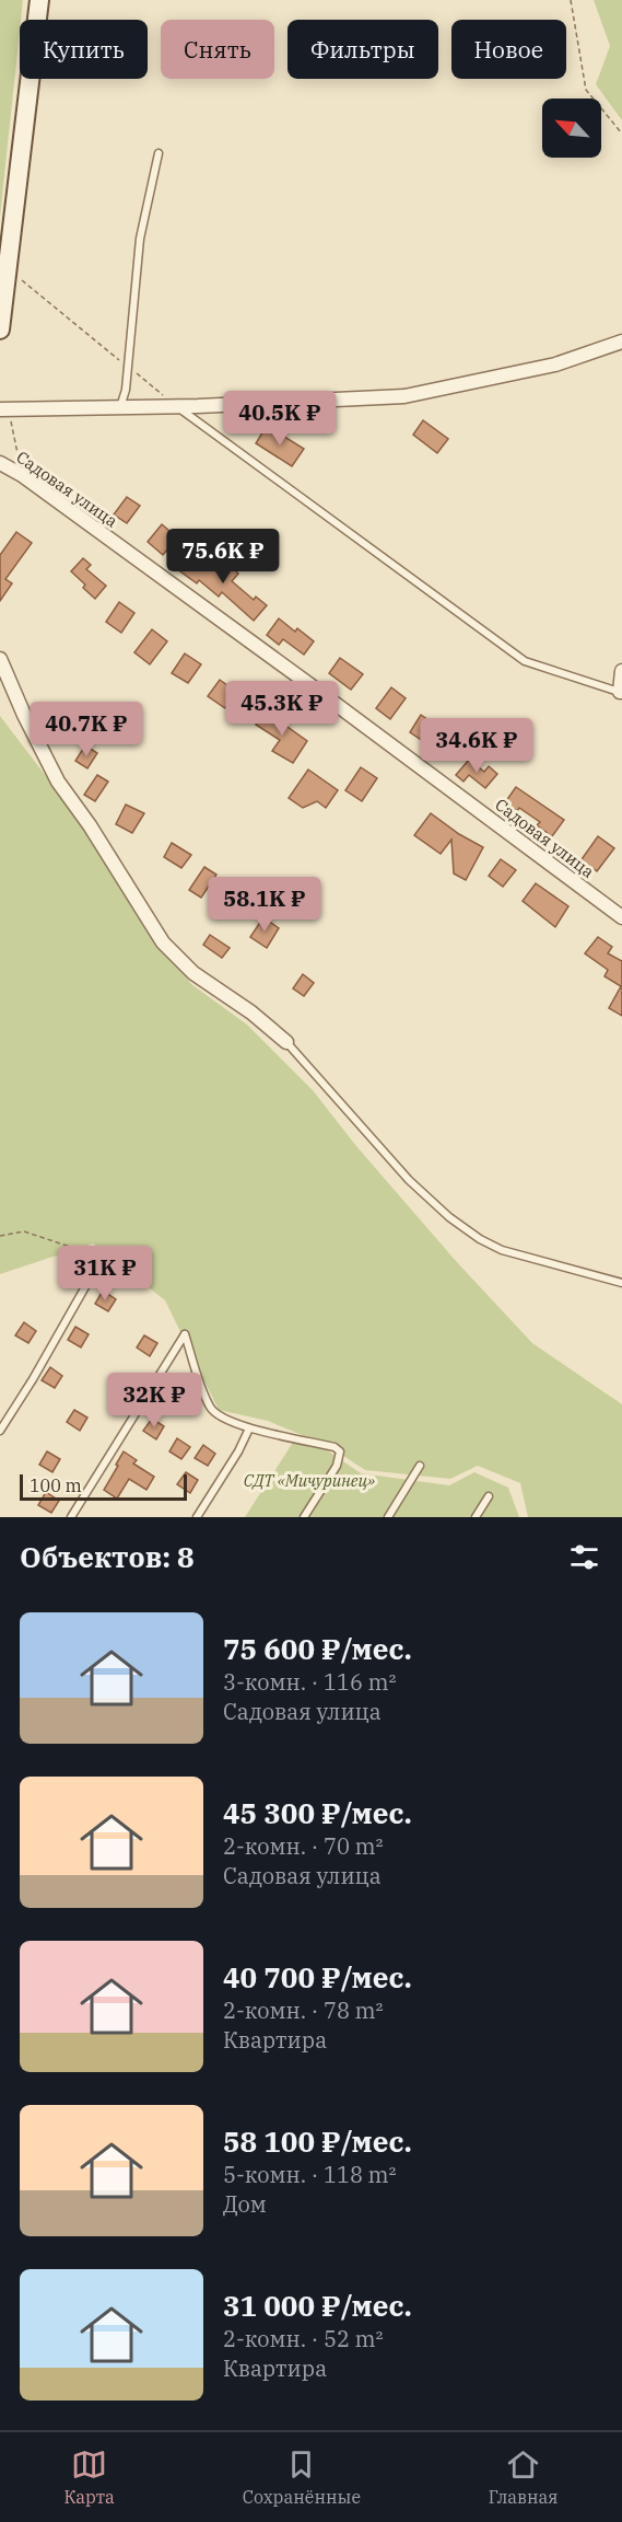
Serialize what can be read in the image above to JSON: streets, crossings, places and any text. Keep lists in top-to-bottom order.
{
  "streets": {
    "street": ["Садовая улица"]
  },
  "parks": ["СДТ «Мичуринец»"],
  "scale_bar": "100 m",
  "north": "top left",
  "page": {
    "chip": [
      "Купить",
      "Снять",
      "Фильтры",
      "Новое"
    ],
    "price": [
      "40.5K ₽",
      "75.6K ₽",
      "45.3K ₽",
      "40.7K ₽",
      "34.6K ₽",
      "58.1K ₽",
      "31K ₽",
      "32K ₽"
    ],
    "scale": "100 m",
    "heading": "Объектов: 8",
    "list": [
      {
        "name": "75 600 ₽/мес.",
        "note": "3-комн. · 116 m² · Садовая улица"
      },
      {
        "name": "45 300 ₽/мес.",
        "note": "2-комн. · 70 m² · Садовая улица"
      },
      {
        "name": "40 700 ₽/мес.",
        "note": "2-комн. · 78 m² · Квартира"
      },
      {
        "name": "58 100 ₽/мес.",
        "note": "5-комн. · 118 m² · Дом"
      },
      {
        "name": "31 000 ₽/мес.",
        "note": "2-комн. · 52 m² · Квартира"
      }
    ],
    "tabs": ["Карта", "Сохранённые", "Главная"]
  }
}
